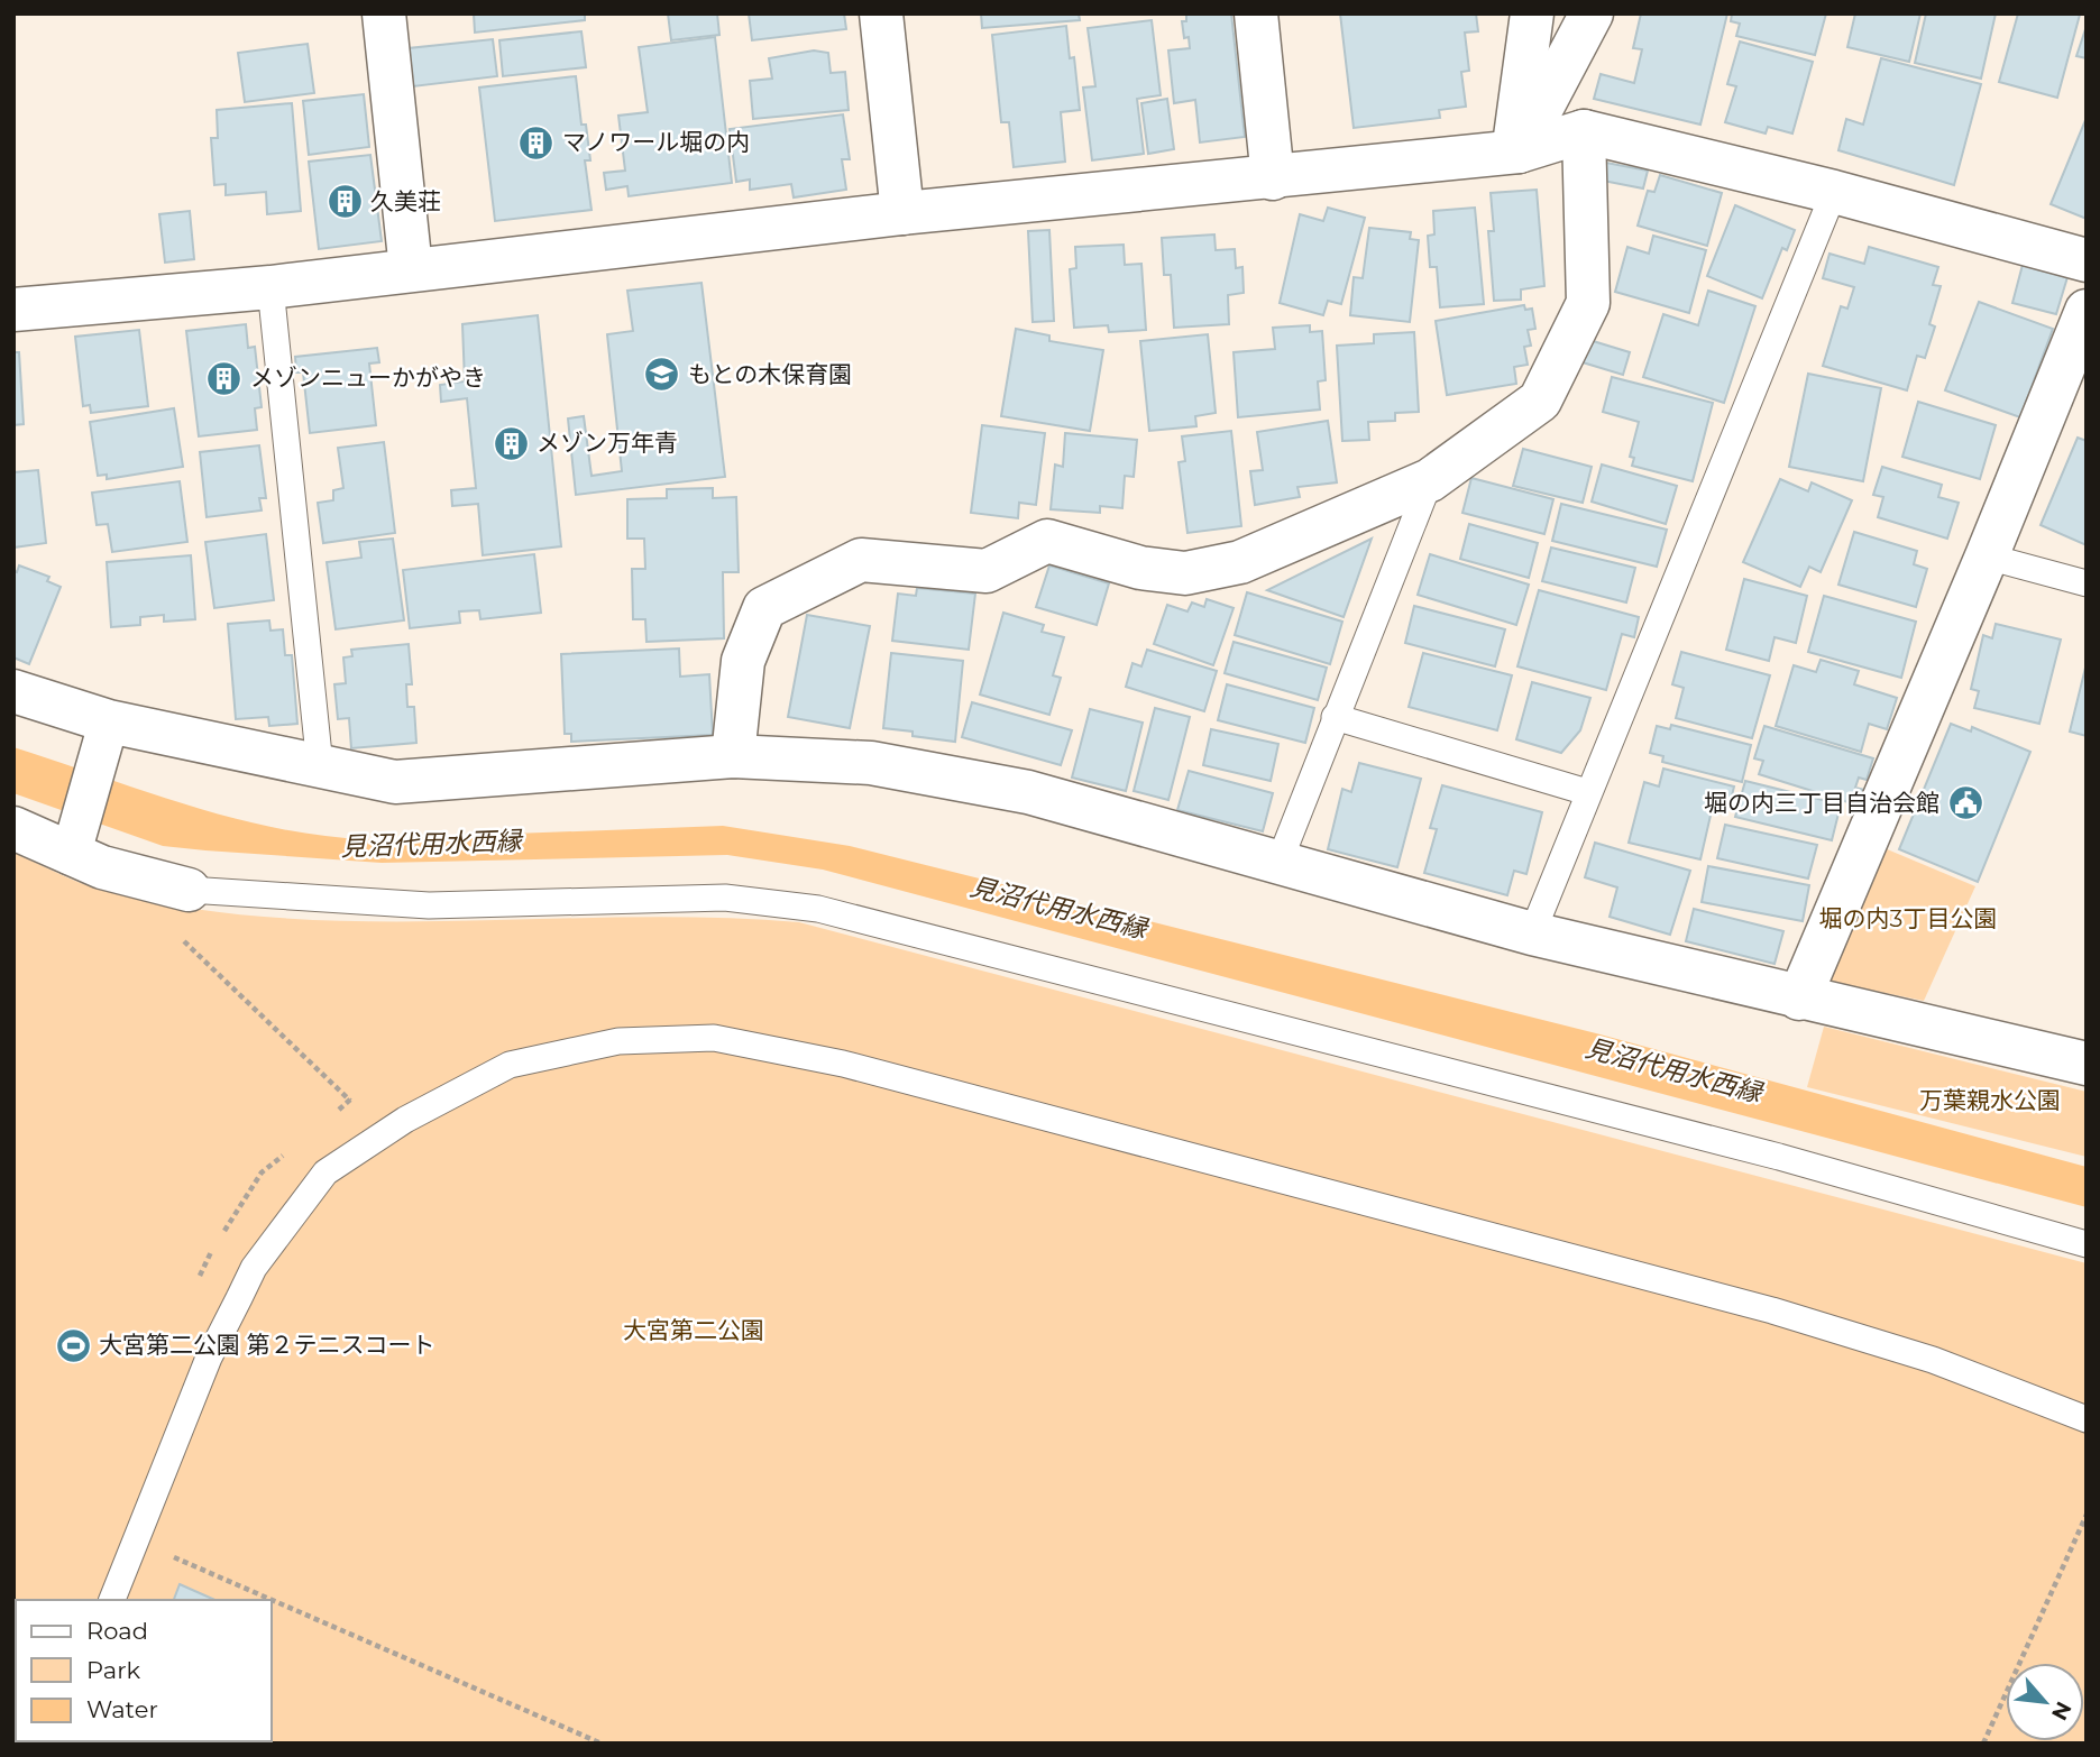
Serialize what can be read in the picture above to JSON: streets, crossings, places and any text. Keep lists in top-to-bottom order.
{
  "water": ["見沼代用水西縁"],
  "parks": ["堀の内3丁目公園", "万葉親水公園", "大宮第二公園"],
  "places": {
    "building": [
      "マノワール堀の内",
      "久美荘",
      "メゾンニューかがやき",
      "メゾン万年青"
    ],
    "school or university": ["もとの木保育園"],
    "public building": ["堀の内三丁目自治会館"],
    "sports": ["大宮第二公園 第２テニスコート"]
  },
  "legend": ["Road", "Park", "Water"],
  "north": "bottom right"
}
